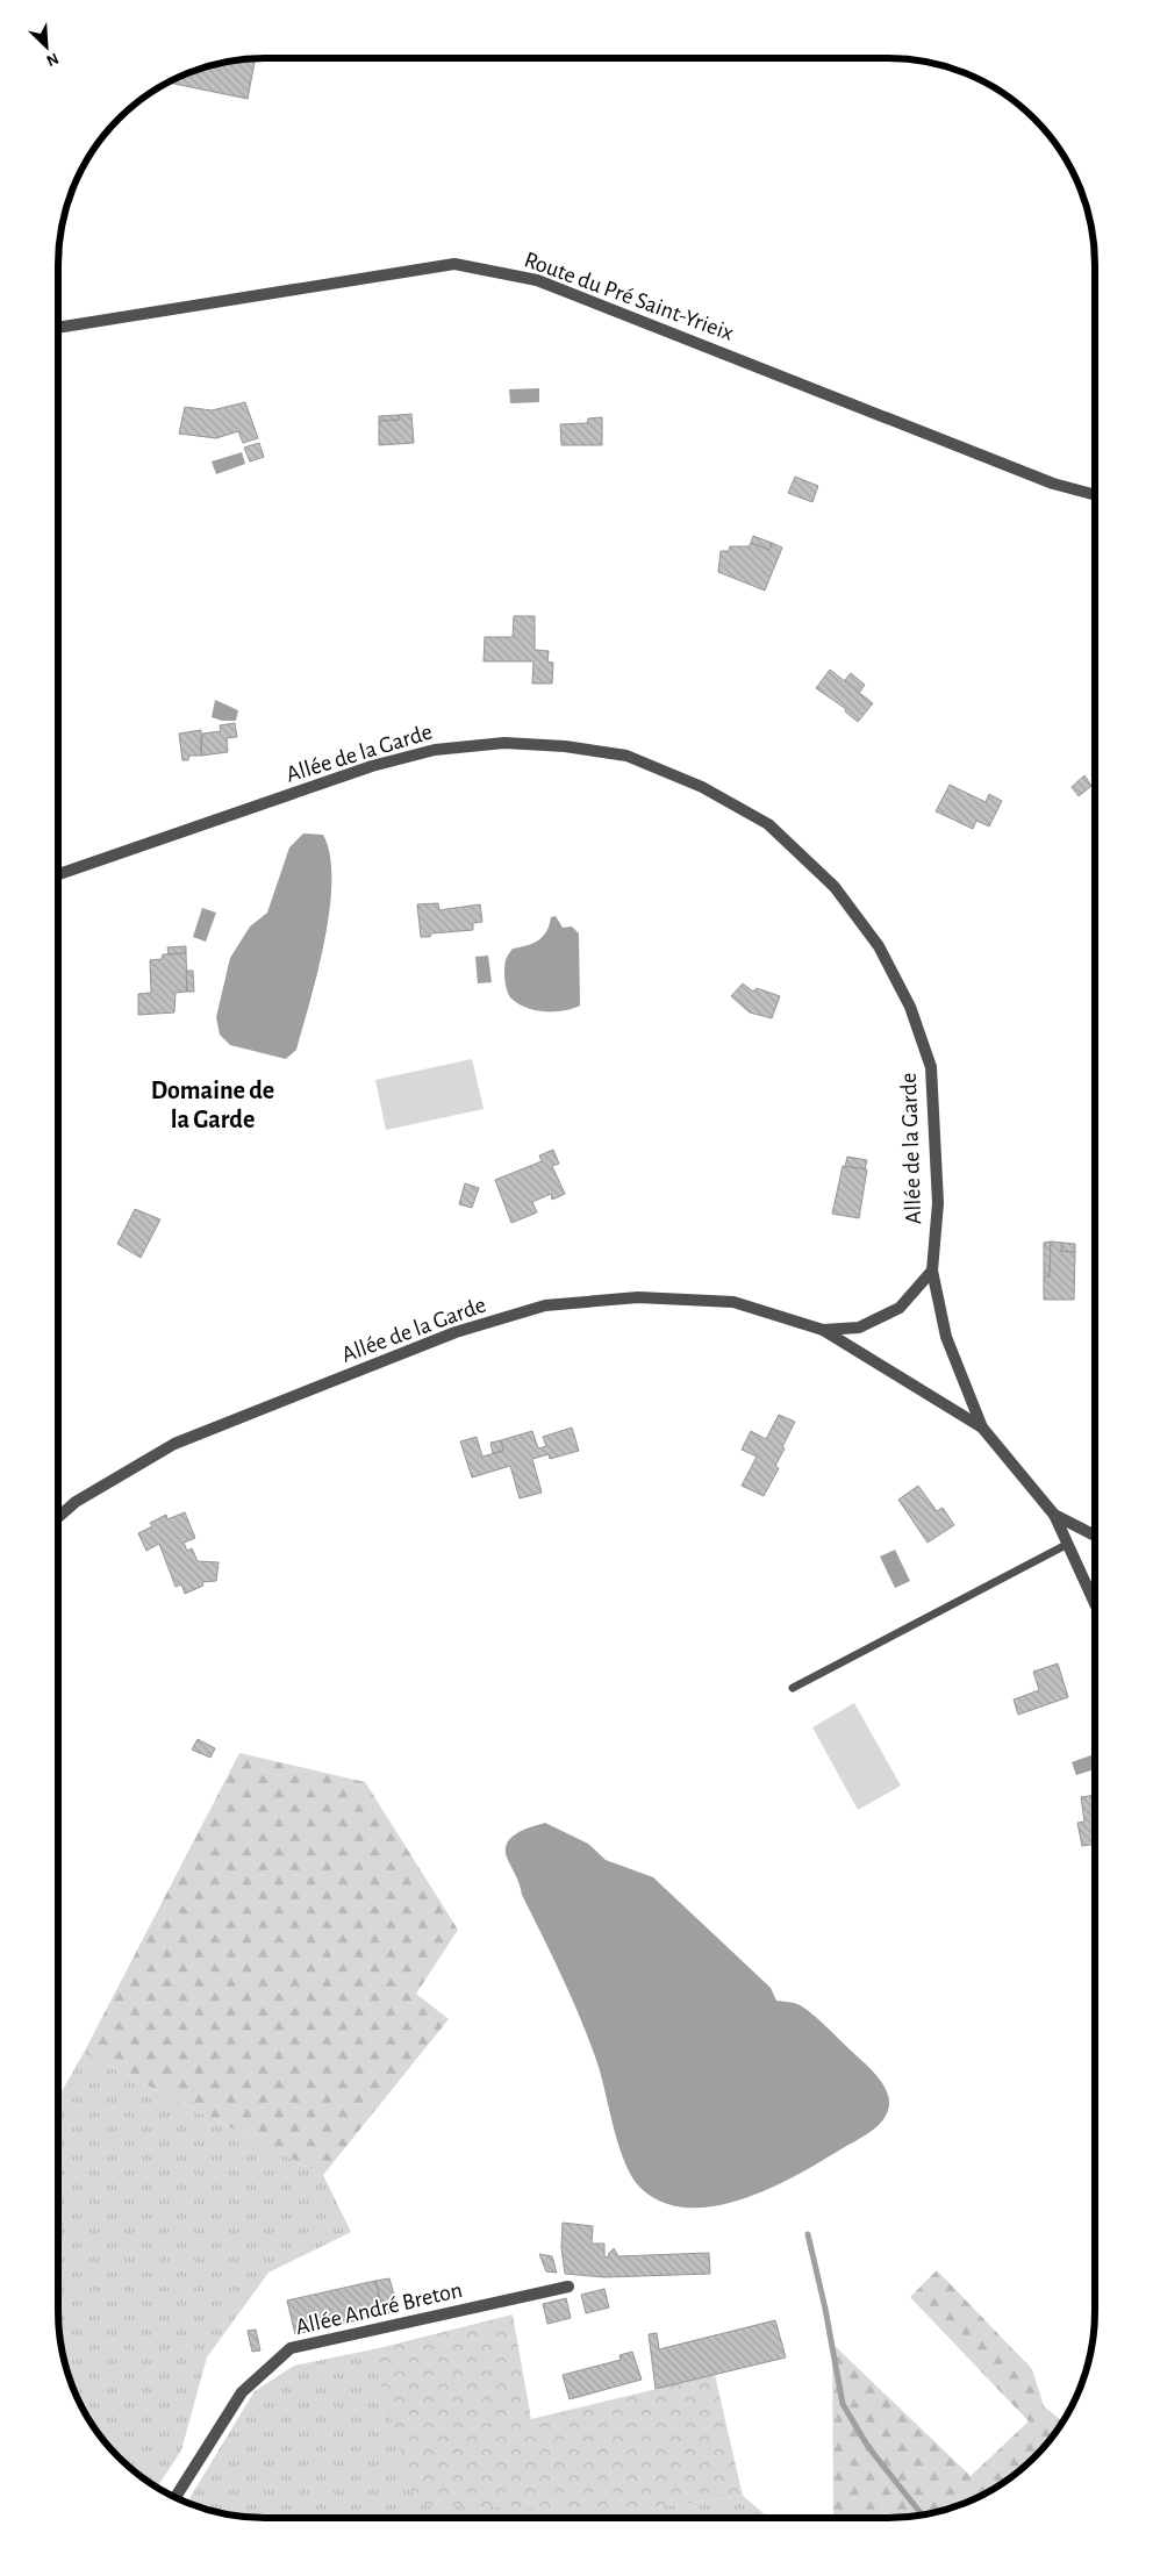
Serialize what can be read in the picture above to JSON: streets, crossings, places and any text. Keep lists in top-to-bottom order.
{
  "streets": {
    "street": ["Route du Pré Saint-Yrieix", "Allée de la Garde", "Allée André Breton"]
  },
  "districts": ["Domaine de la Garde"],
  "north": "bottom right"
}
